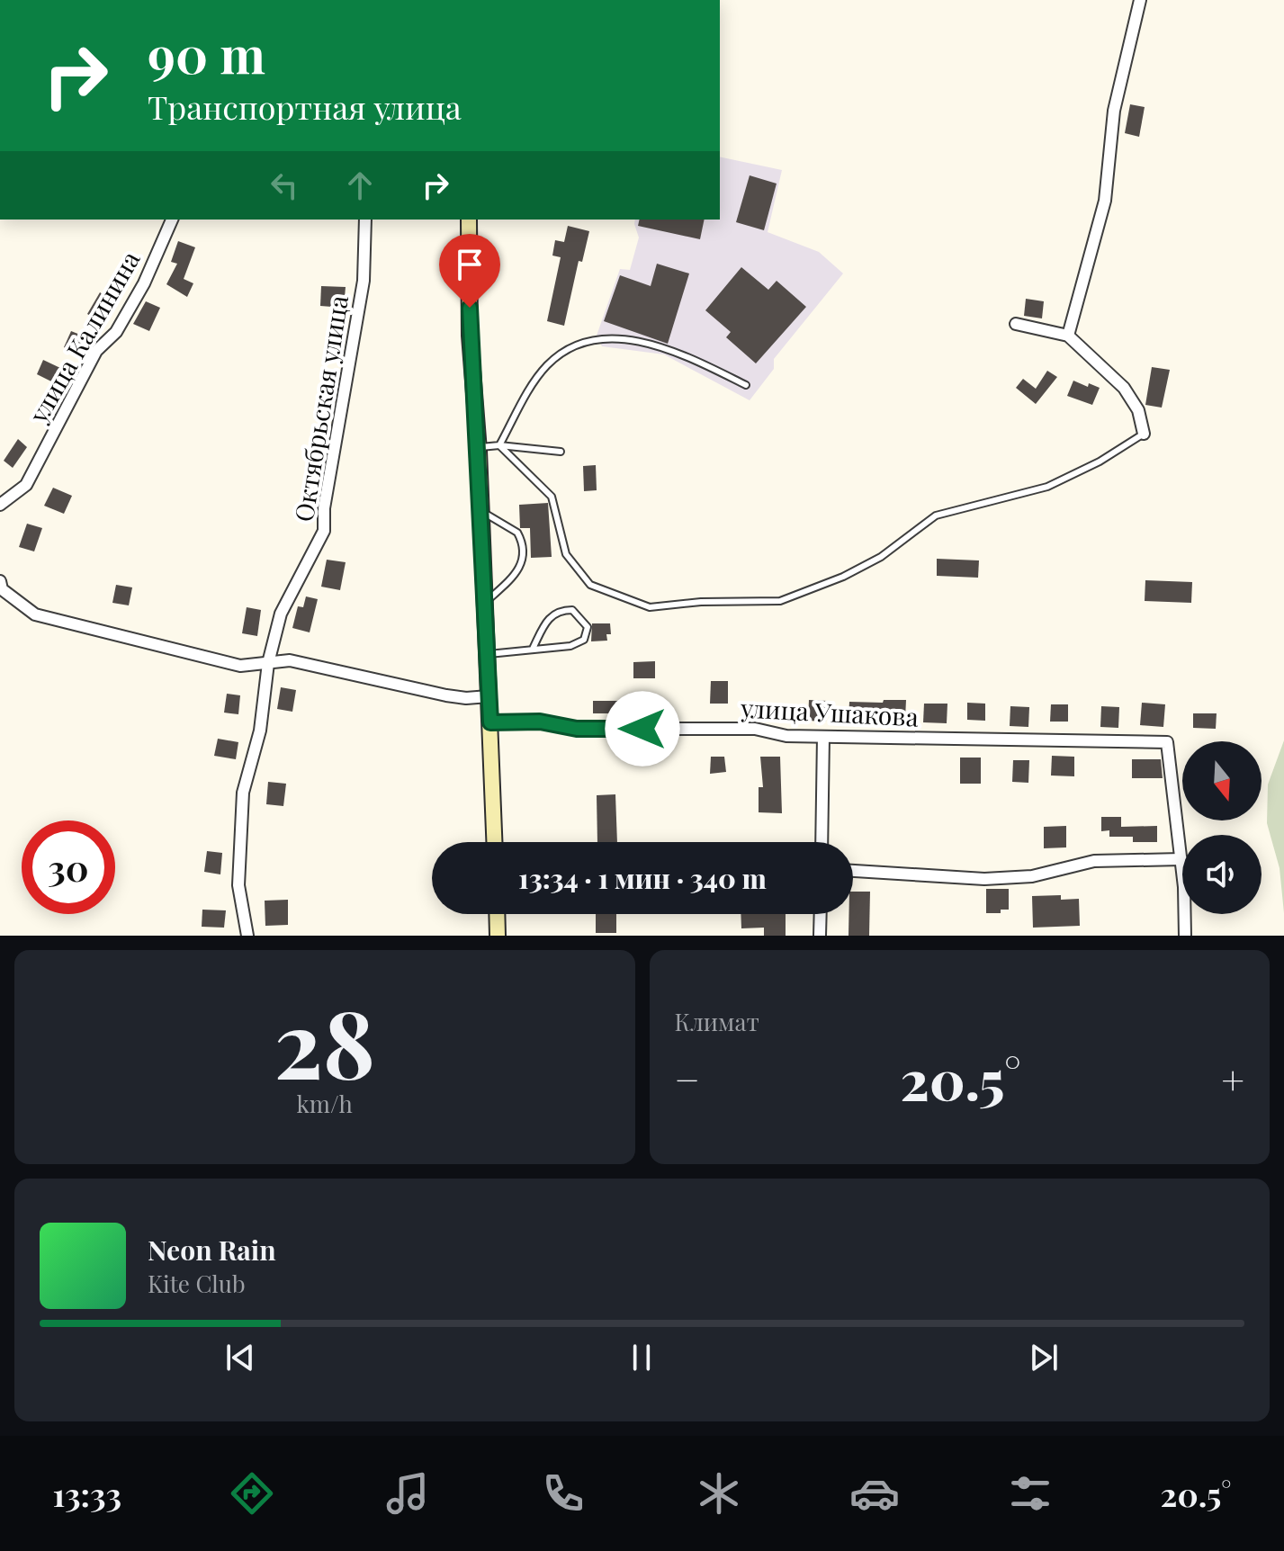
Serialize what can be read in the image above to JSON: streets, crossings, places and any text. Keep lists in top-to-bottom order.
{
  "streets": {
    "street": ["улица Калинина", "Октябрьская улица", "улица Ушакова"]
  },
  "north": "bottom",
  "page": {
    "turn": ["90 m", "Транспортная улица"],
    "limit": "30",
    "trip": "13:34 · 1 мин · 340 m",
    "tile": [
      ["28", "km/h"],
      "Климат"
    ],
    "heat": ["−", "20.5°", "+"],
    "song": ["Neon Rain", "Kite Club"],
    "tabs": ["13:33", "20.5°"]
  }
}
